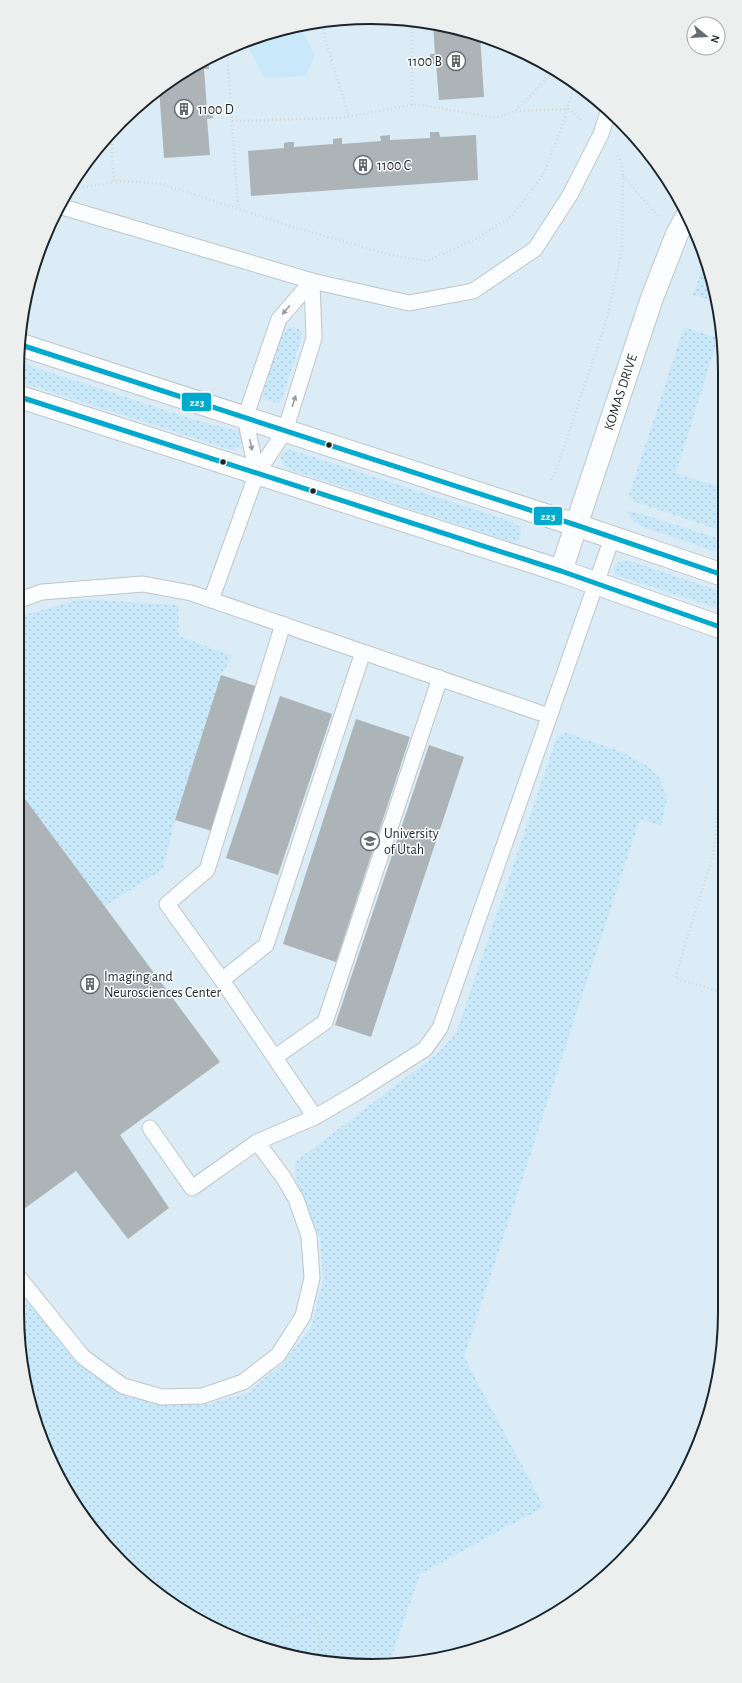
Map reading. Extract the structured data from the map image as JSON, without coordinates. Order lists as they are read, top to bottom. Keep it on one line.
{"streets":{"street":["KOMAS DRIVE"]},"places":{"building":["1100 B","1100 D","1100 C","Imaging and Neurosciences Center"],"school or university":["University of Utah"]},"lines":["transit line 223"],"north":"right"}
